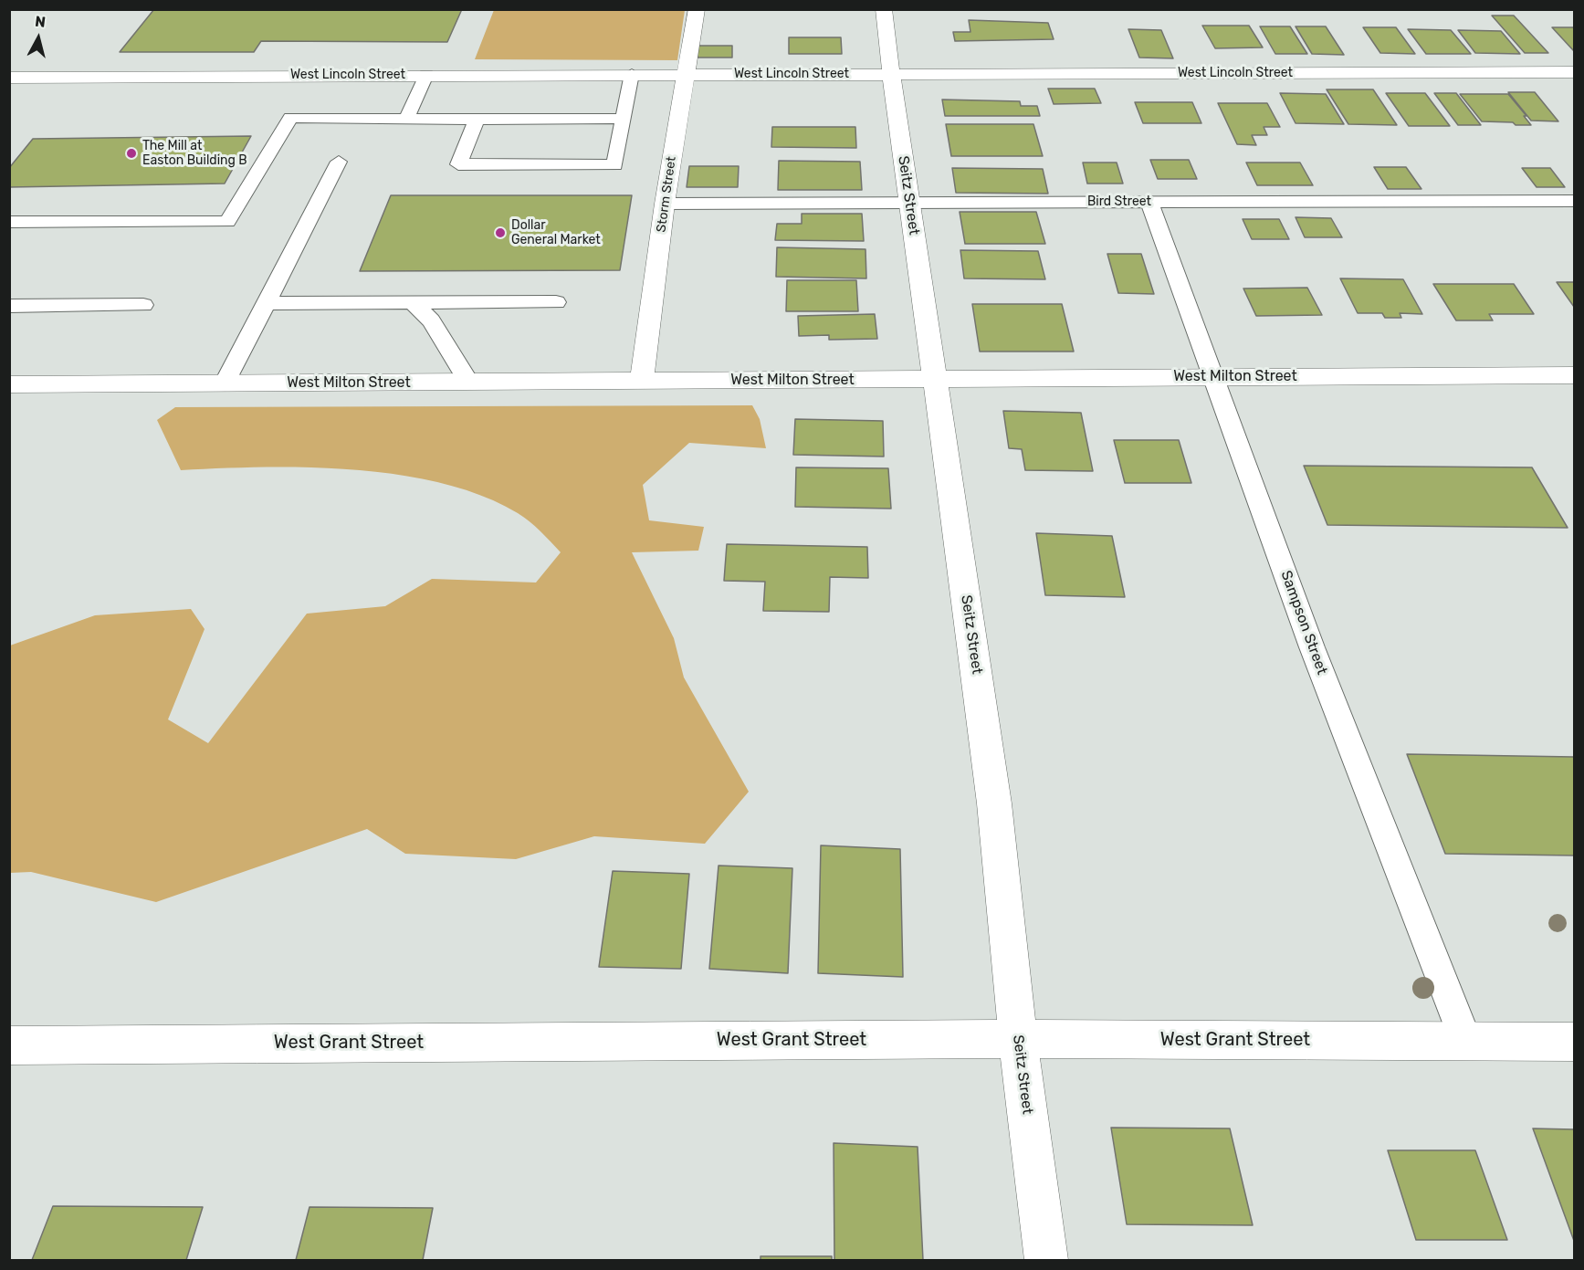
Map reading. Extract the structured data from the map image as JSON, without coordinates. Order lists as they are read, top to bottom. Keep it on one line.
{"streets":{"street":["West Lincoln Street","Storm Street","Seitz Street","West Milton Street","West Grant Street"],"lane":["Bird Street","Sampson Street"]},"crossings":[["West Lincoln Street","Storm Street"],["West Lincoln Street","Seitz Street"],["Storm Street","Bird Street"],["Storm Street","West Milton Street"],["Seitz Street","Bird Street"],["Seitz Street","West Milton Street"],["Seitz Street","West Grant Street"],["Bird Street","Sampson Street"],["West Milton Street","Sampson Street"],["Sampson Street","West Grant Street"]],"places":["The Mill at Easton Building B","Dollar General Market"],"north":"top"}
